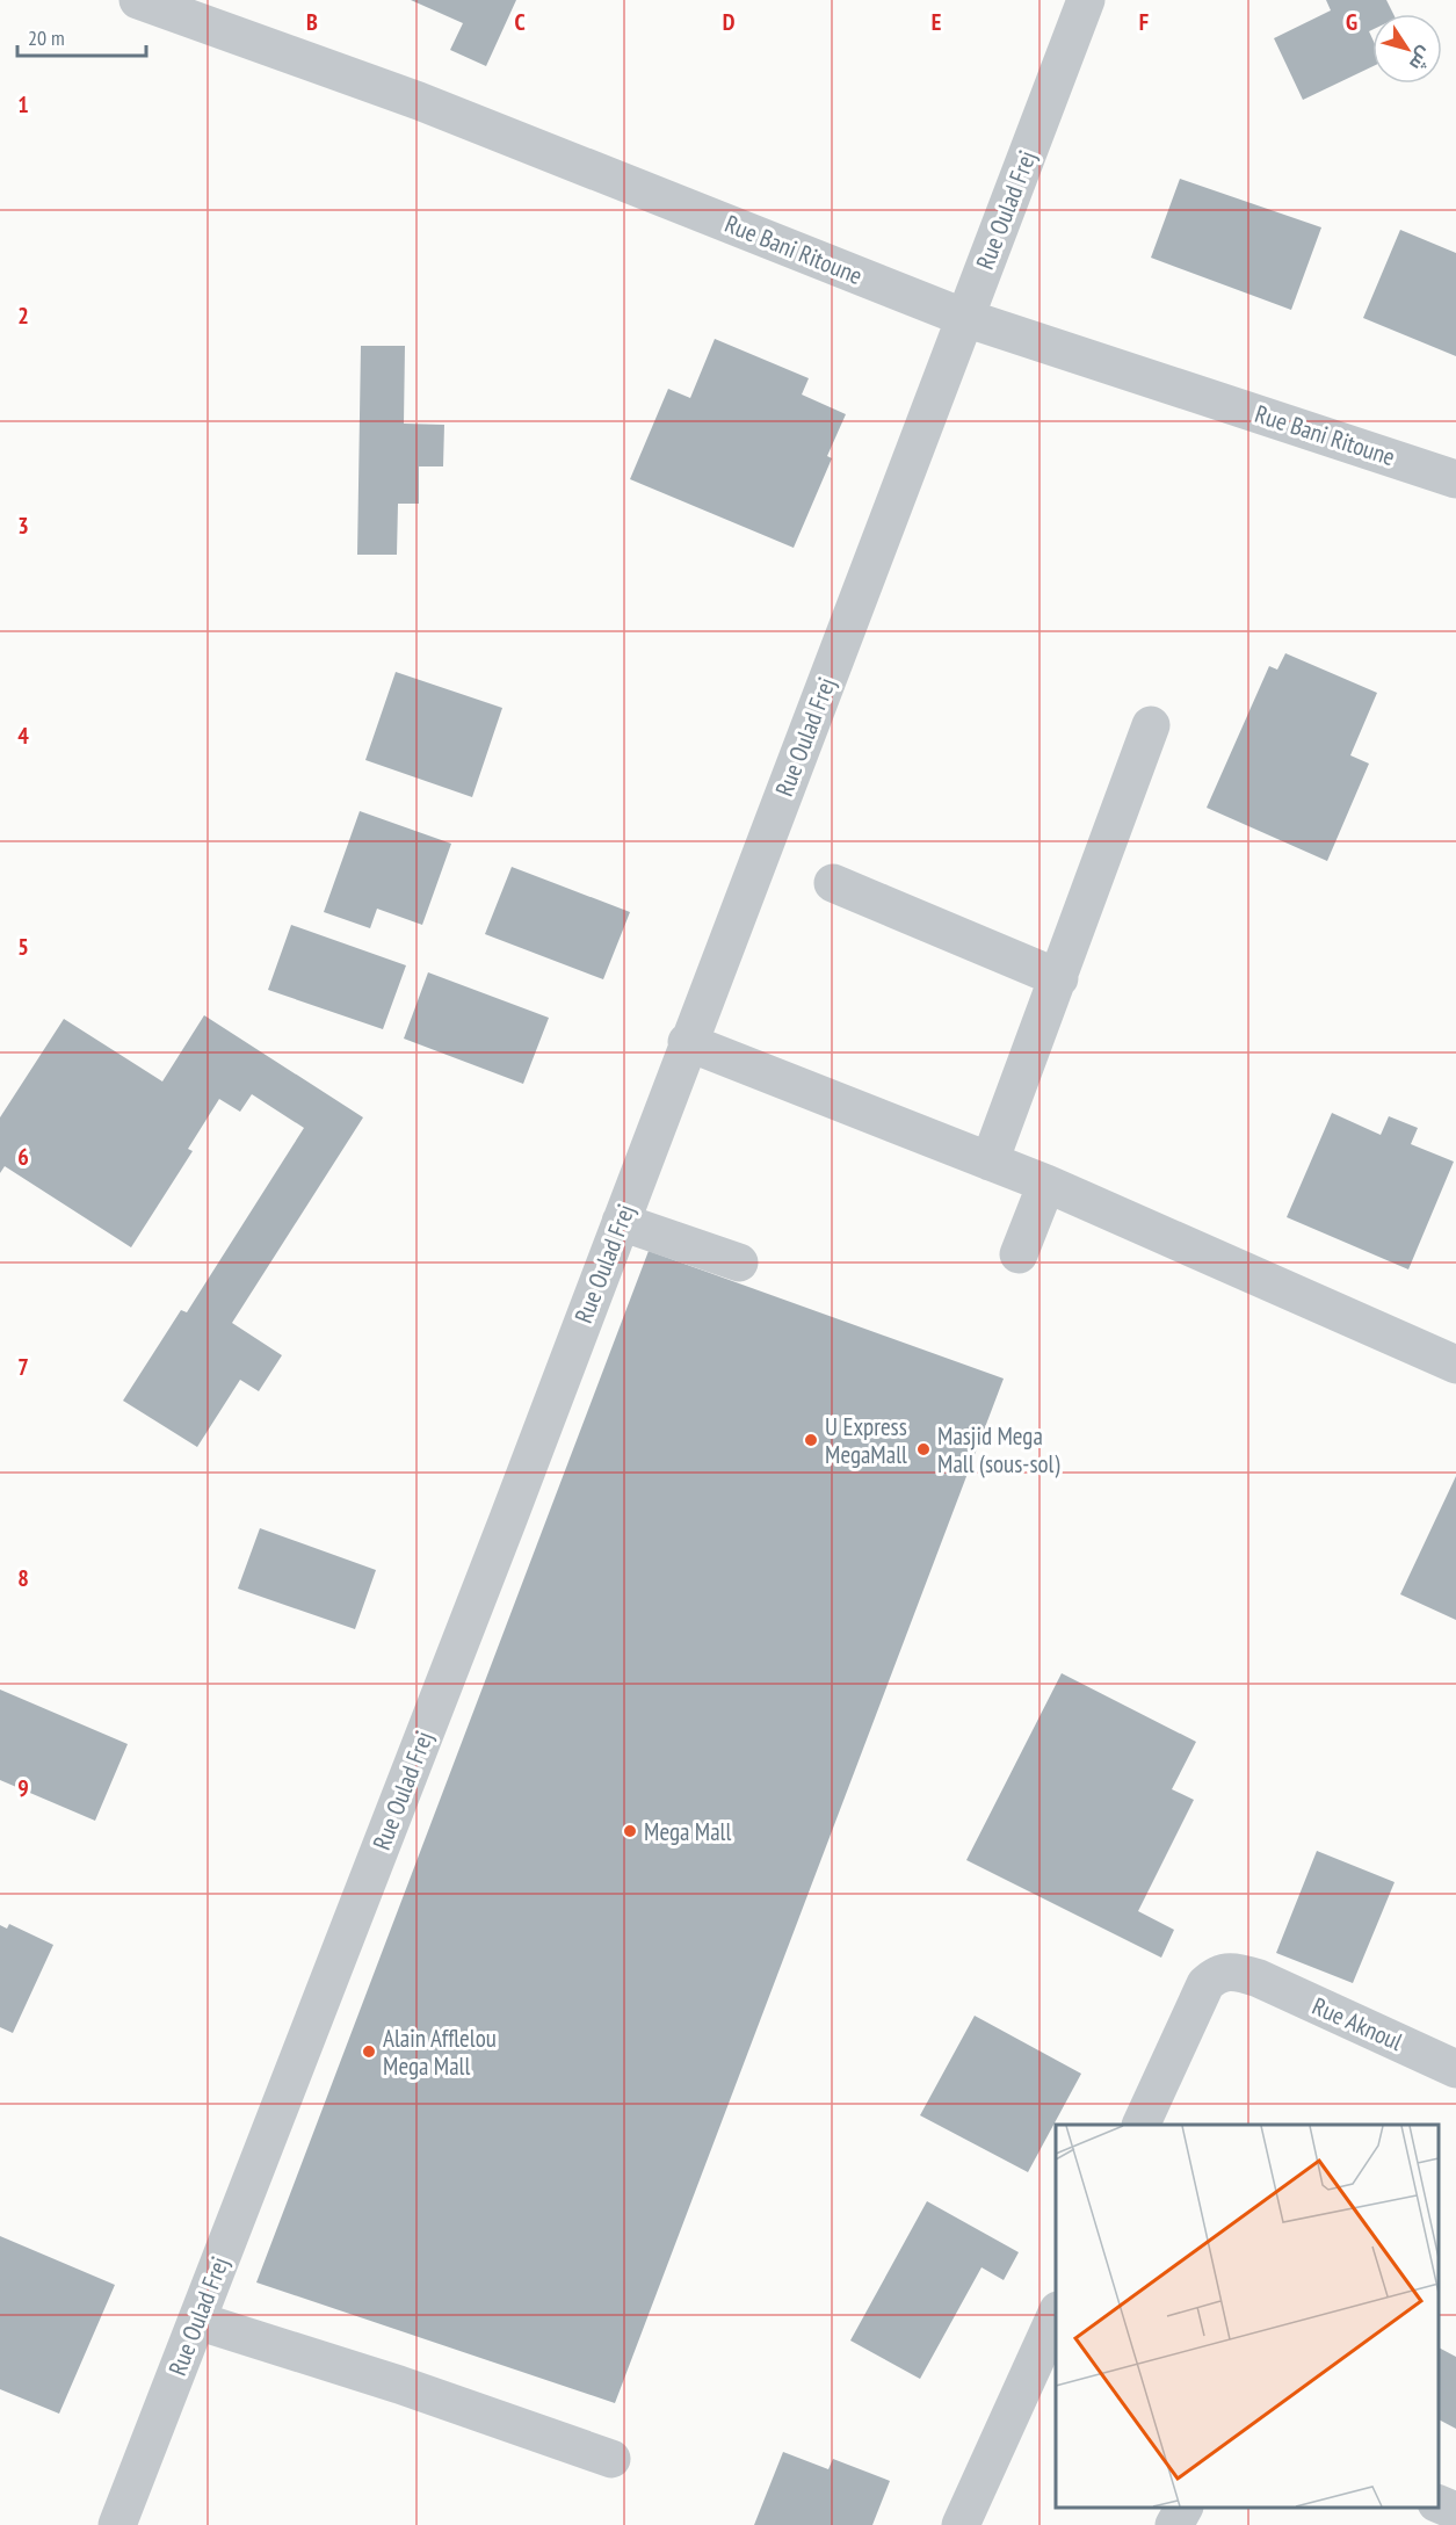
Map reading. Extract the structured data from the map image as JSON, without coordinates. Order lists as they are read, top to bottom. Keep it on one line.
{"streets":{"street":["Rue Oulad Frej","Rue Bani Ritoune","Rue Aknoul"]},"crossings":[["Rue Oulad Frej","Rue Bani Ritoune"]],"places":["U Express MegaMall","Masjid Mega Mall (sous-sol)","Mega Mall","Alain Afflelou Mega Mall"],"scale_bar":"20 m","north":"bottom right","grid":{"columns":["B","C","D","E","F","G"],"rows":["1","2","3","4","5","6","7","8","9"]}}
